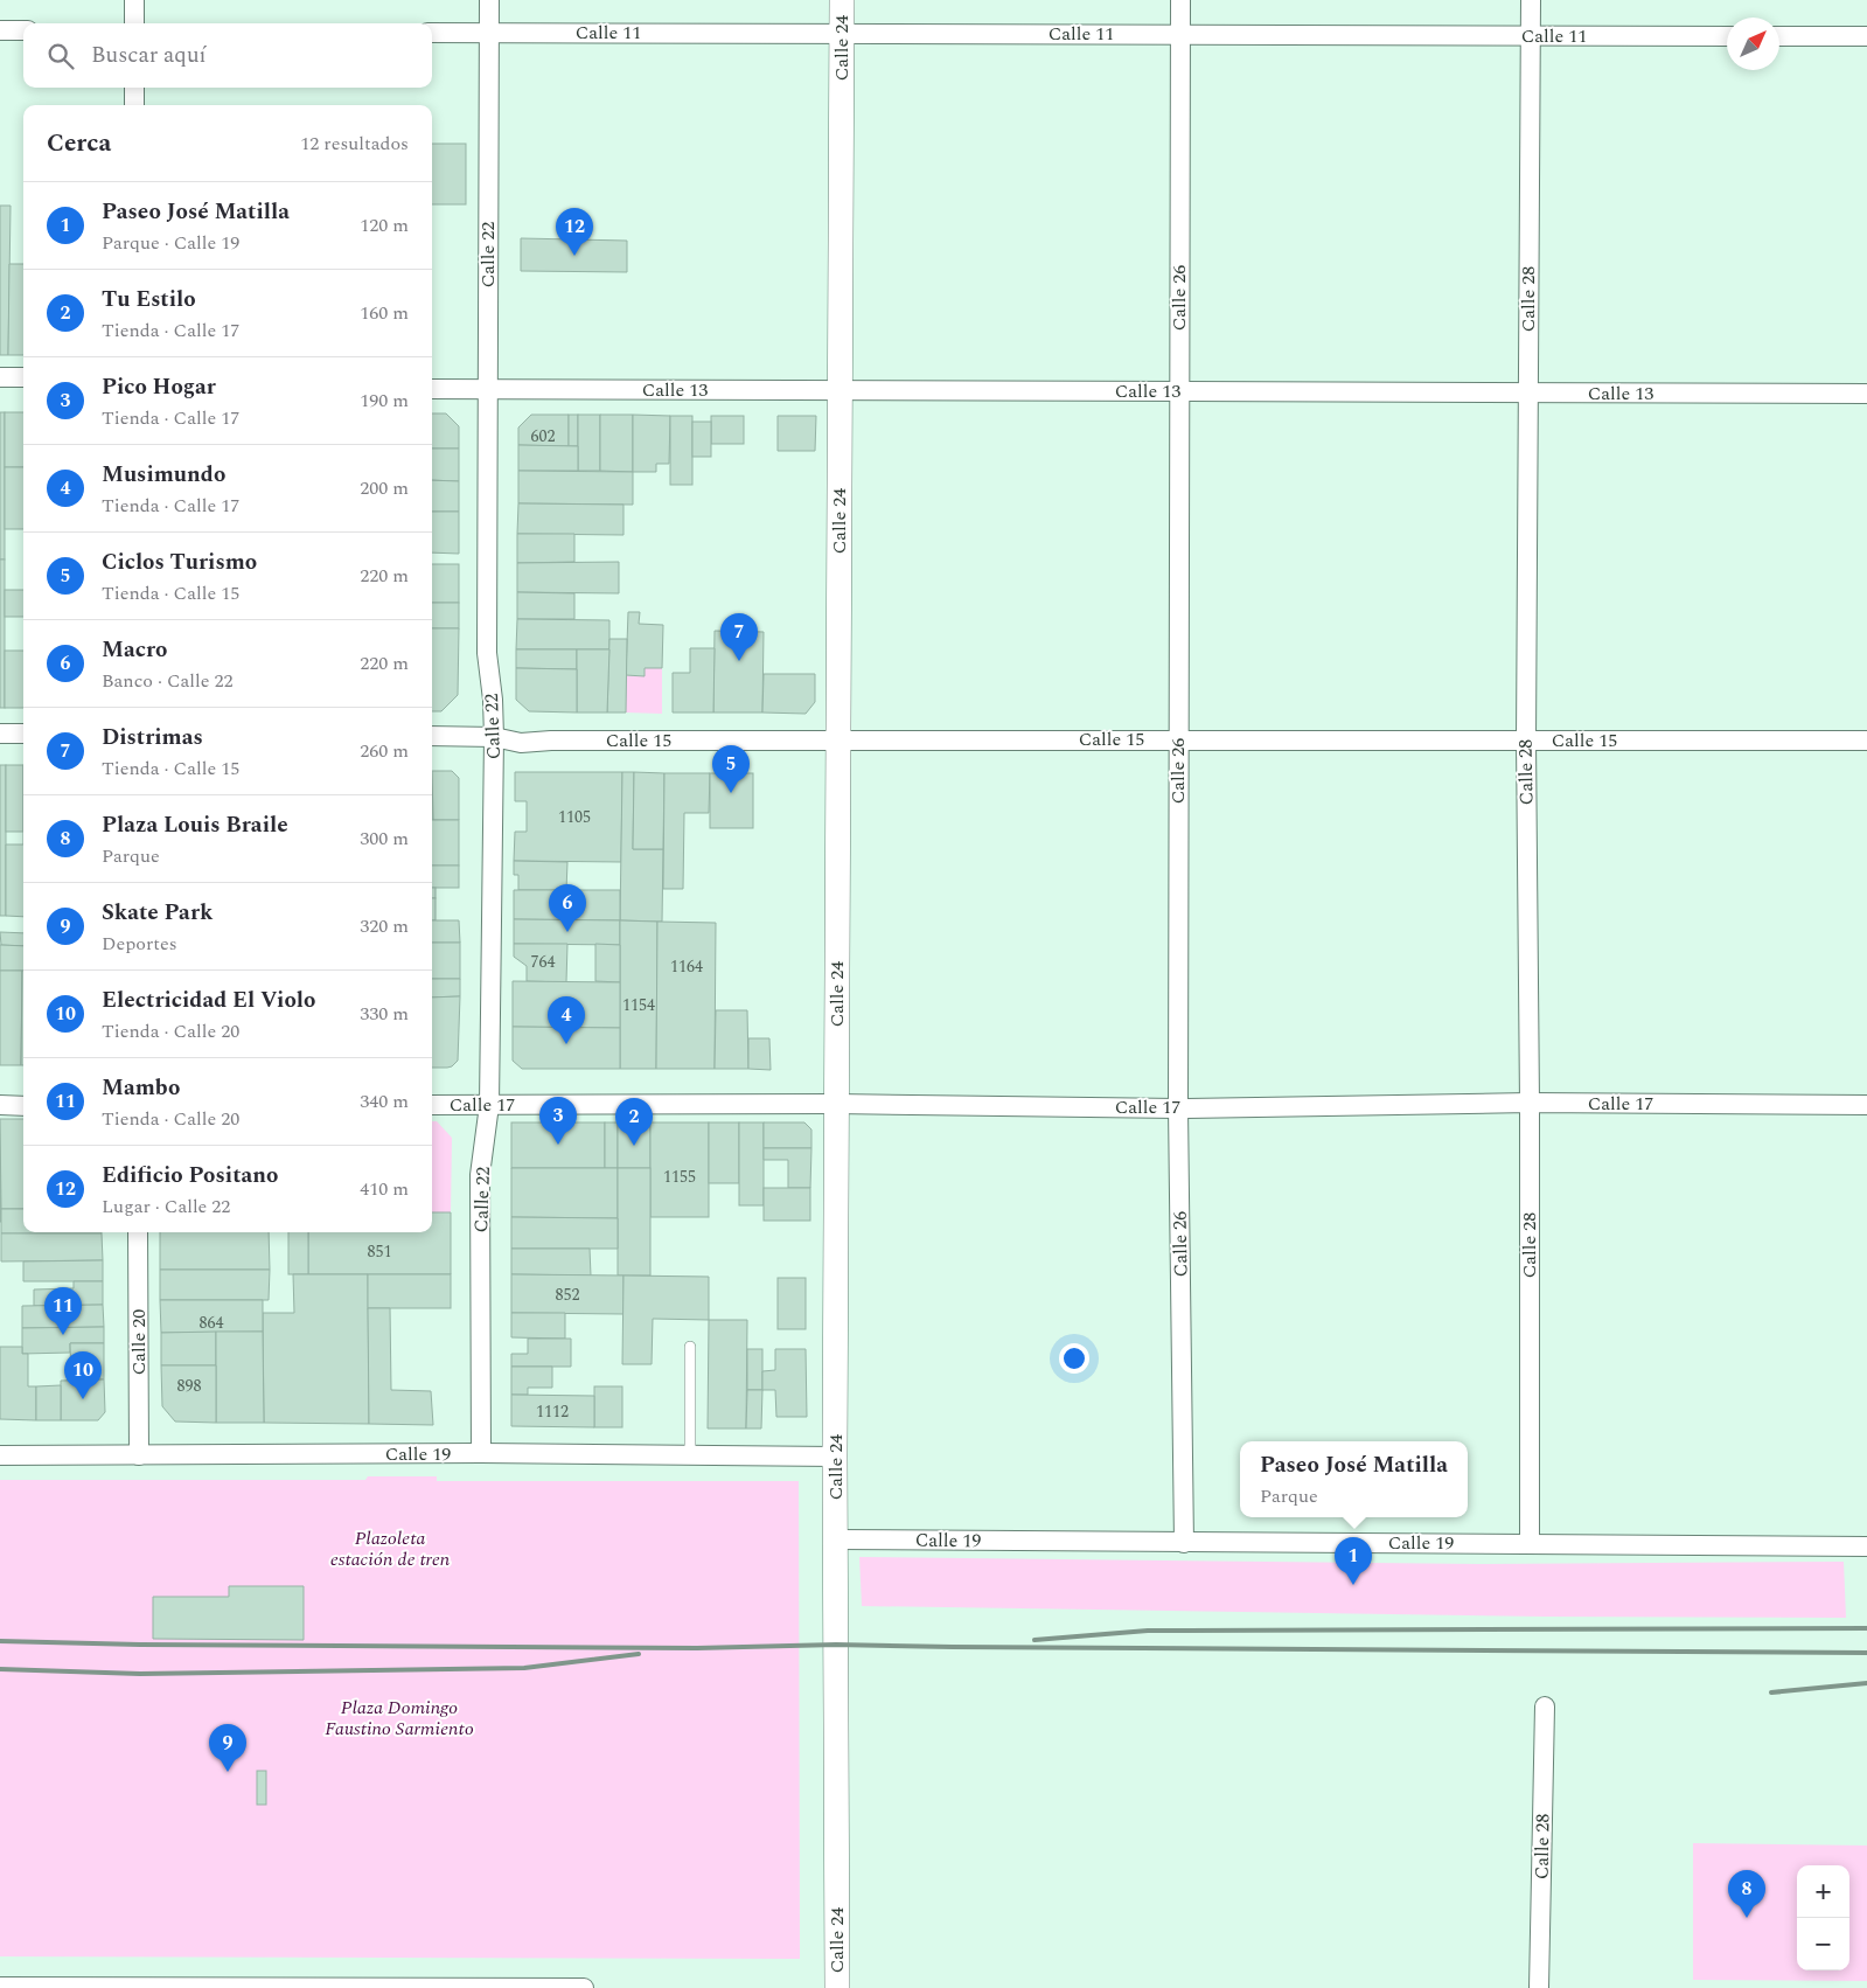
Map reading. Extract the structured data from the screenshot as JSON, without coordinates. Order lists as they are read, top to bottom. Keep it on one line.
{"streets":{"street":["Calle 11","Calle 24","Calle 22","Calle 26","Calle 28","Calle 13","Calle 15","Calle 17","Calle 20","Calle 19"]},"crossings":[["Calle 11","Calle 24"],["Calle 11","Calle 22"],["Calle 11","Calle 26"],["Calle 11","Calle 28"],["Calle 24","Calle 13"],["Calle 24","Calle 15"],["Calle 24","Calle 17"],["Calle 24","Calle 19"],["Calle 22","Calle 13"],["Calle 22","Calle 15"],["Calle 22","Calle 17"],["Calle 22","Calle 19"],["Calle 26","Calle 13"],["Calle 26","Calle 15"],["Calle 26","Calle 17"],["Calle 26","Calle 19"],["Calle 28","Calle 13"],["Calle 28","Calle 15"],["Calle 28","Calle 17"],["Calle 28","Calle 19"],["Calle 20","Calle 19"]],"parks":["Plazoleta estación de tren","Plaza Domingo Faustino Sarmiento"],"house_numbers":["602","1105","764","1164","1154","1155","851","852","864","898","1112"],"north":"top right","page":{"search":"Buscar aquí","heading":["Cerca","12 resultados"],"list":[{"mark":"1","name":"Paseo José Matilla","note":"Parque · Calle 19","value":"120 m"},{"mark":"2","name":"Tu Estilo","note":"Tienda · Calle 17","value":"160 m"},{"mark":"3","name":"Pico Hogar","note":"Tienda · Calle 17","value":"190 m"},{"mark":"4","name":"Musimundo","note":"Tienda · Calle 17","value":"200 m"},{"mark":"5","name":"Ciclos Turismo","note":"Tienda · Calle 15","value":"220 m"},{"mark":"6","name":"Macro","note":"Banco · Calle 22","value":"220 m"},{"mark":"7","name":"Distrimas","note":"Tienda · Calle 15","value":"260 m"},{"mark":"8","name":"Plaza Louis Braile","note":"Parque","value":"300 m"},{"mark":"9","name":"Skate Park","note":"Deportes","value":"320 m"},{"mark":"10","name":"Electricidad El Violo","note":"Tienda · Calle 20","value":"330 m"},{"mark":"11","name":"Mambo","note":"Tienda · Calle 20","value":"340 m"},{"mark":"12","name":"Edificio Positano","note":"Lugar · Calle 22","value":"410 m"}],"pins":["12","7","5","6","4","3","2","11","10","1","9","8"],"popup":["Paseo José Matilla","Parque"],"map_buttons":["+","−"]}}
